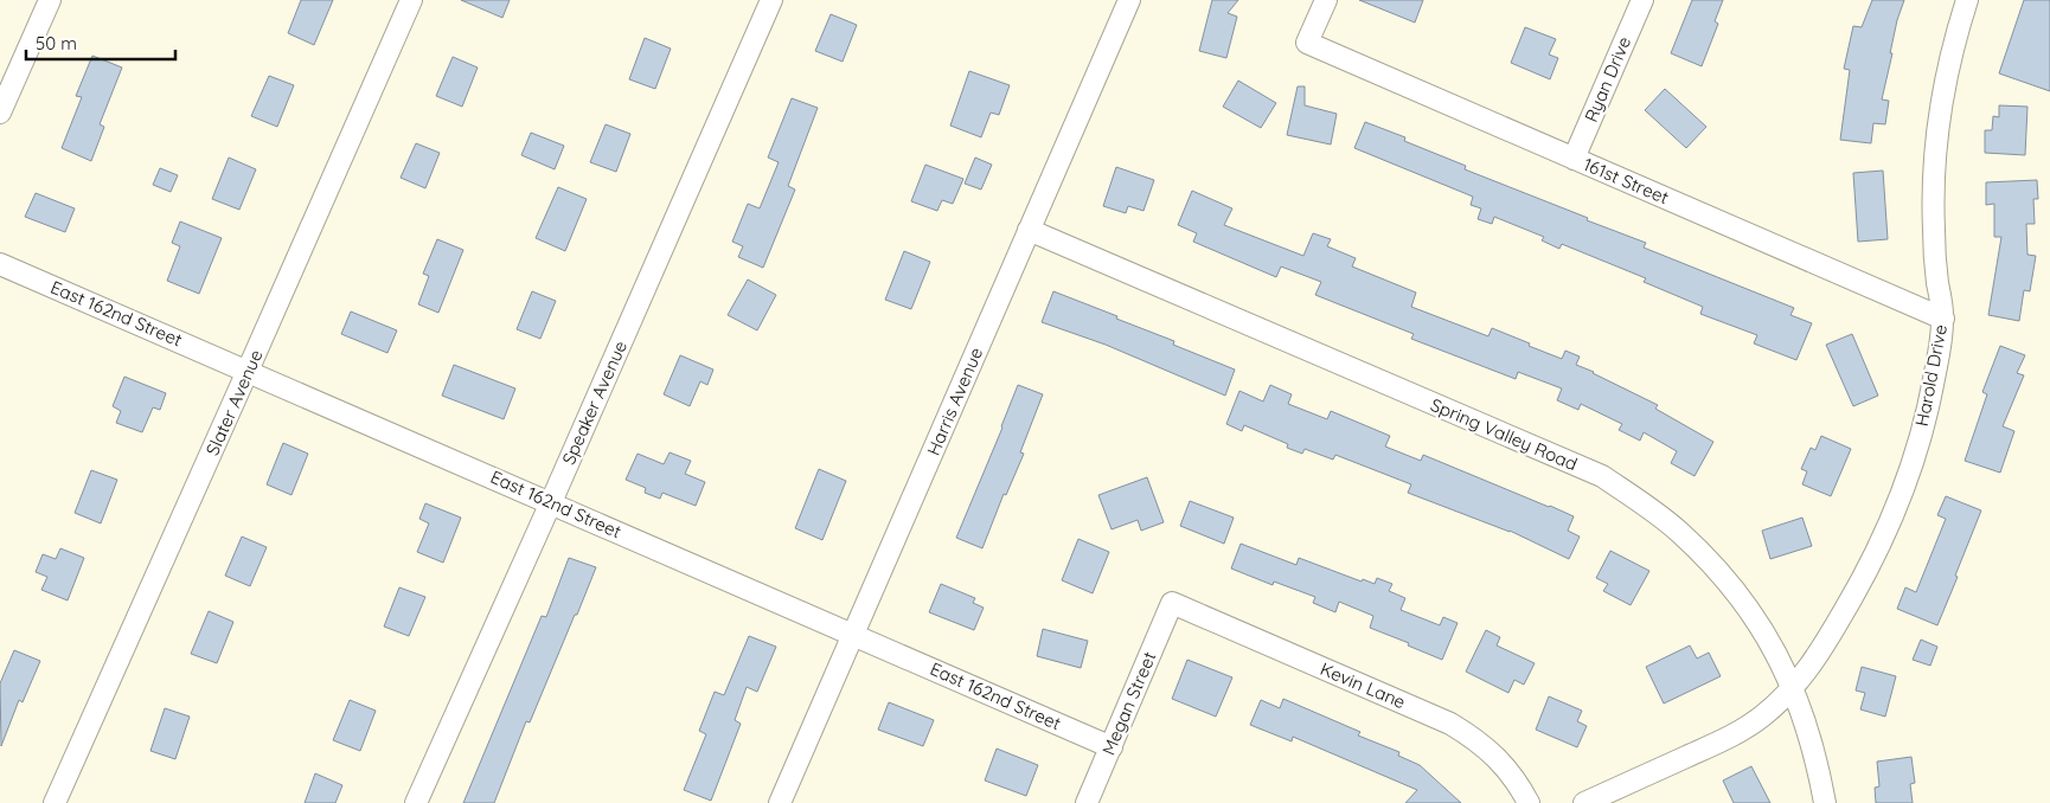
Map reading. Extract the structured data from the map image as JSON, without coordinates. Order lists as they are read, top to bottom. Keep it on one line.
{"streets":{"street":["Ryan Drive","161st Street","East 162nd Street","Harold Drive","Harris Avenue","Slater Avenue","Speaker Avenue","Spring Valley Road","Kevin Lane","Megan Street"]},"crossings":[["Ryan Drive","161st Street"],["161st Street","Harold Drive"],["East 162nd Street","Harris Avenue"],["East 162nd Street","Slater Avenue"],["East 162nd Street","Speaker Avenue"],["East 162nd Street","Megan Street"],["Harold Drive","Spring Valley Road"],["Harris Avenue","Spring Valley Road"],["Kevin Lane","Megan Street"]],"scale_bar":"50 m"}
